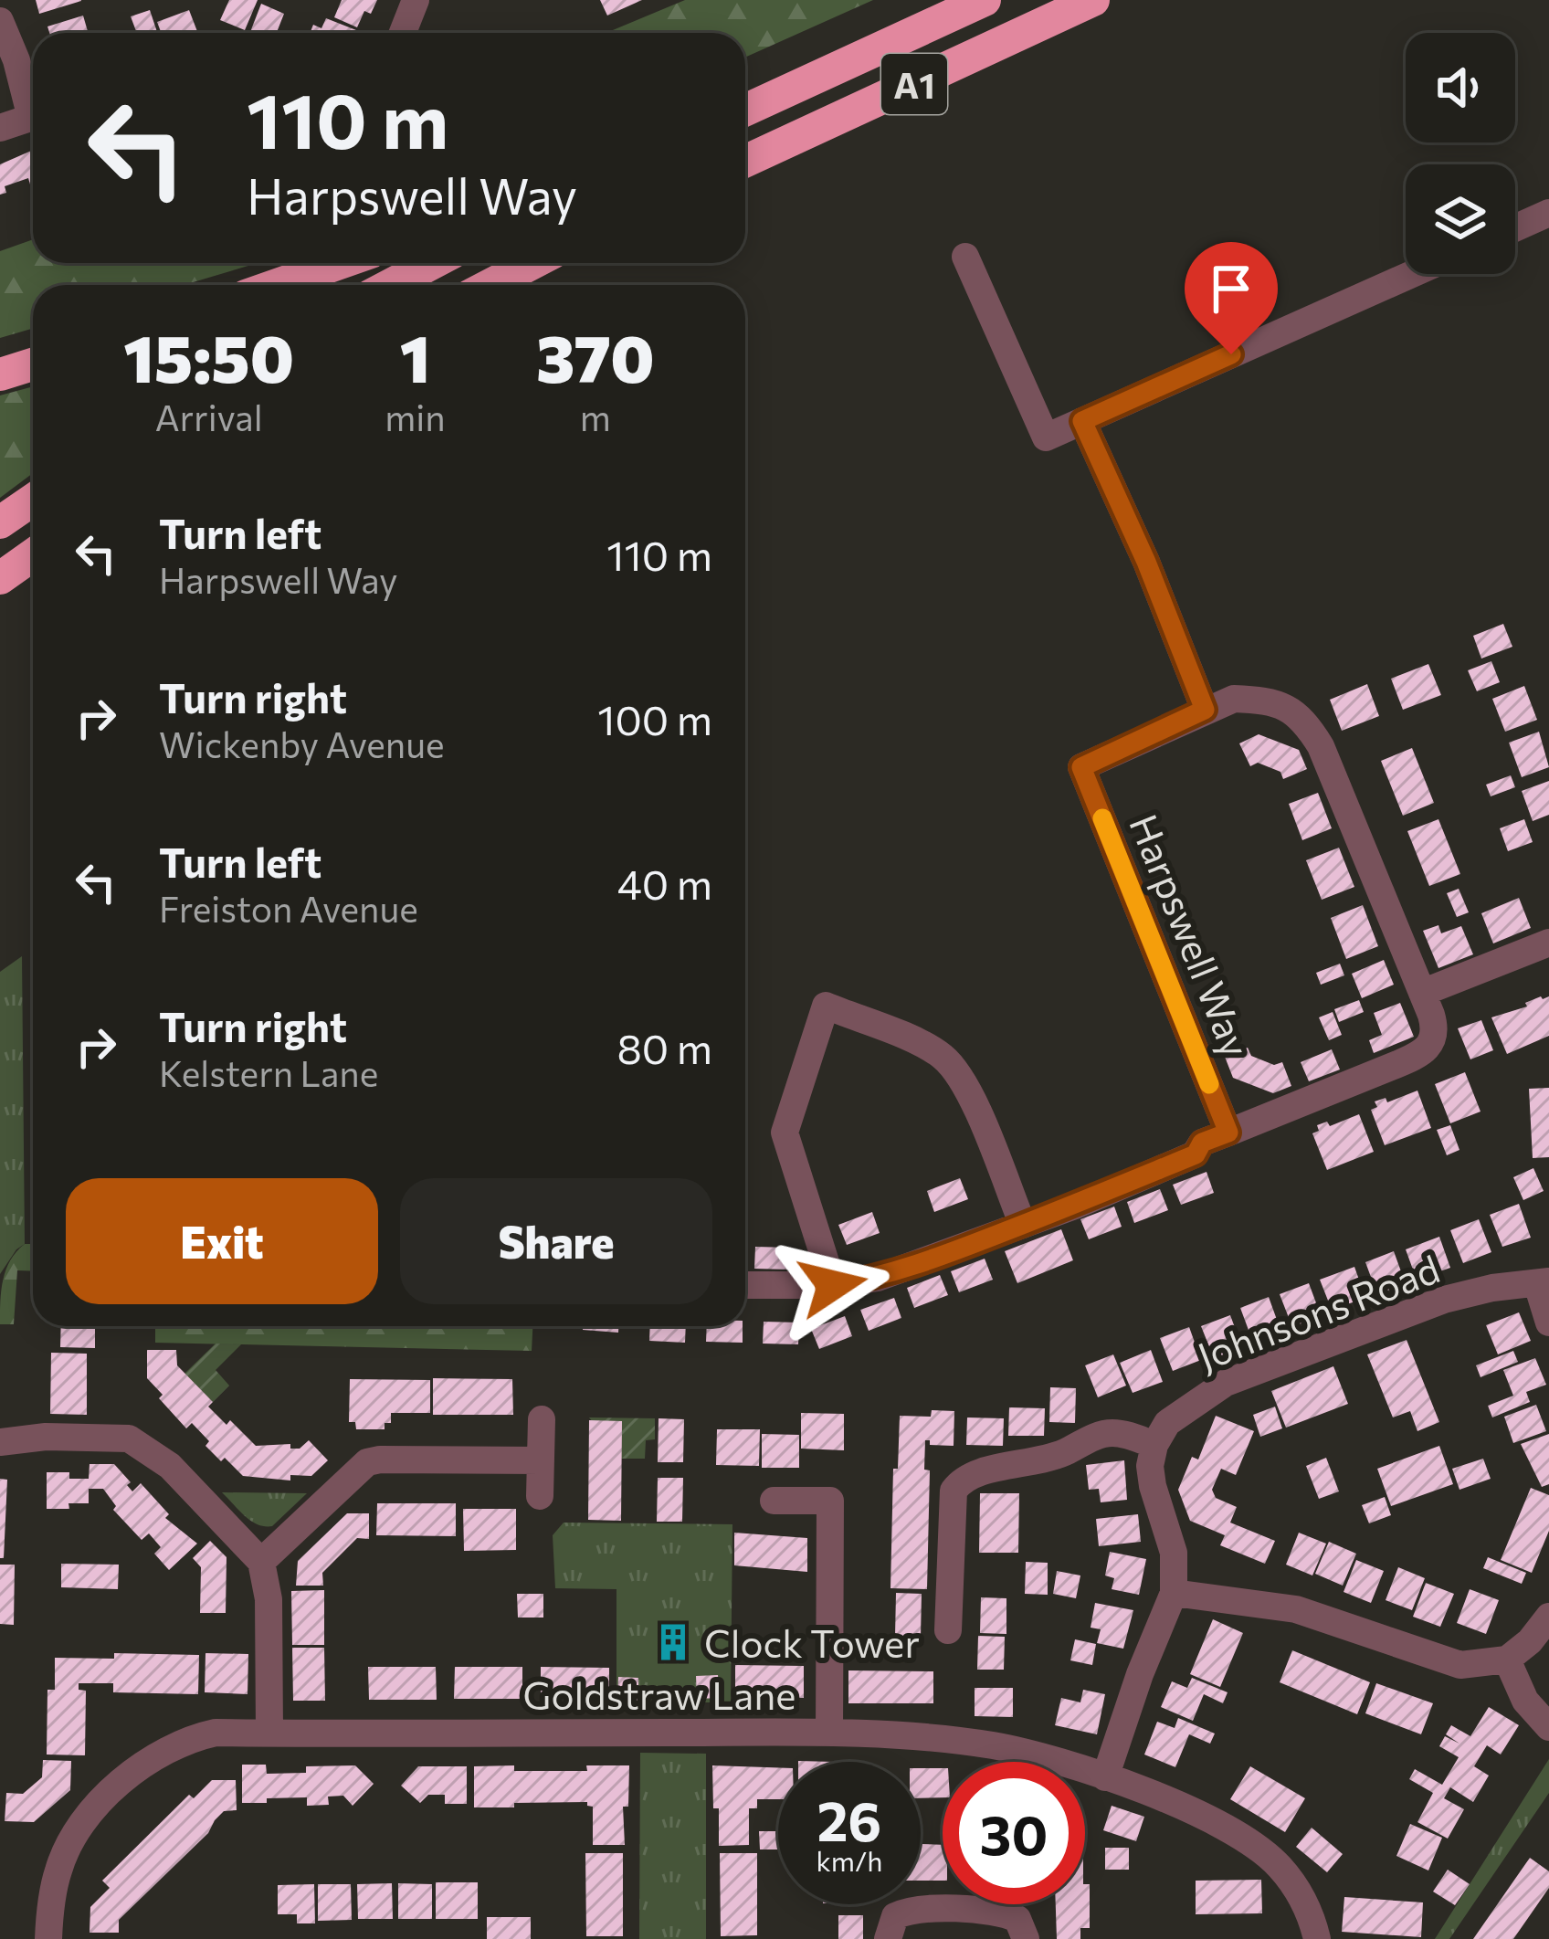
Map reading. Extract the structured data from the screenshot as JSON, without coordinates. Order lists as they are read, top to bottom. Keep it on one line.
{"streets":{"highway":["A1"],"street":["Harpswell Way","Johnsons Road","Goldstraw Lane"]},"places":{"building":["Clock Tower"]},"page":{"turn":["110 m","Harpswell Way"],"eta":["15:50","Arrival","1","min","370","m"],"list":[{"name":"Turn left","note":"Harpswell Way","value":"110 m"},{"name":"Turn right","note":"Wickenby Avenue","value":"100 m"},{"name":"Turn left","note":"Freiston Avenue","value":"40 m"},{"name":"Turn right","note":"Kelstern Lane","value":"80 m"}],"buttons":["Exit","Share"],"speed":"26 km/h","limit":"30"}}
